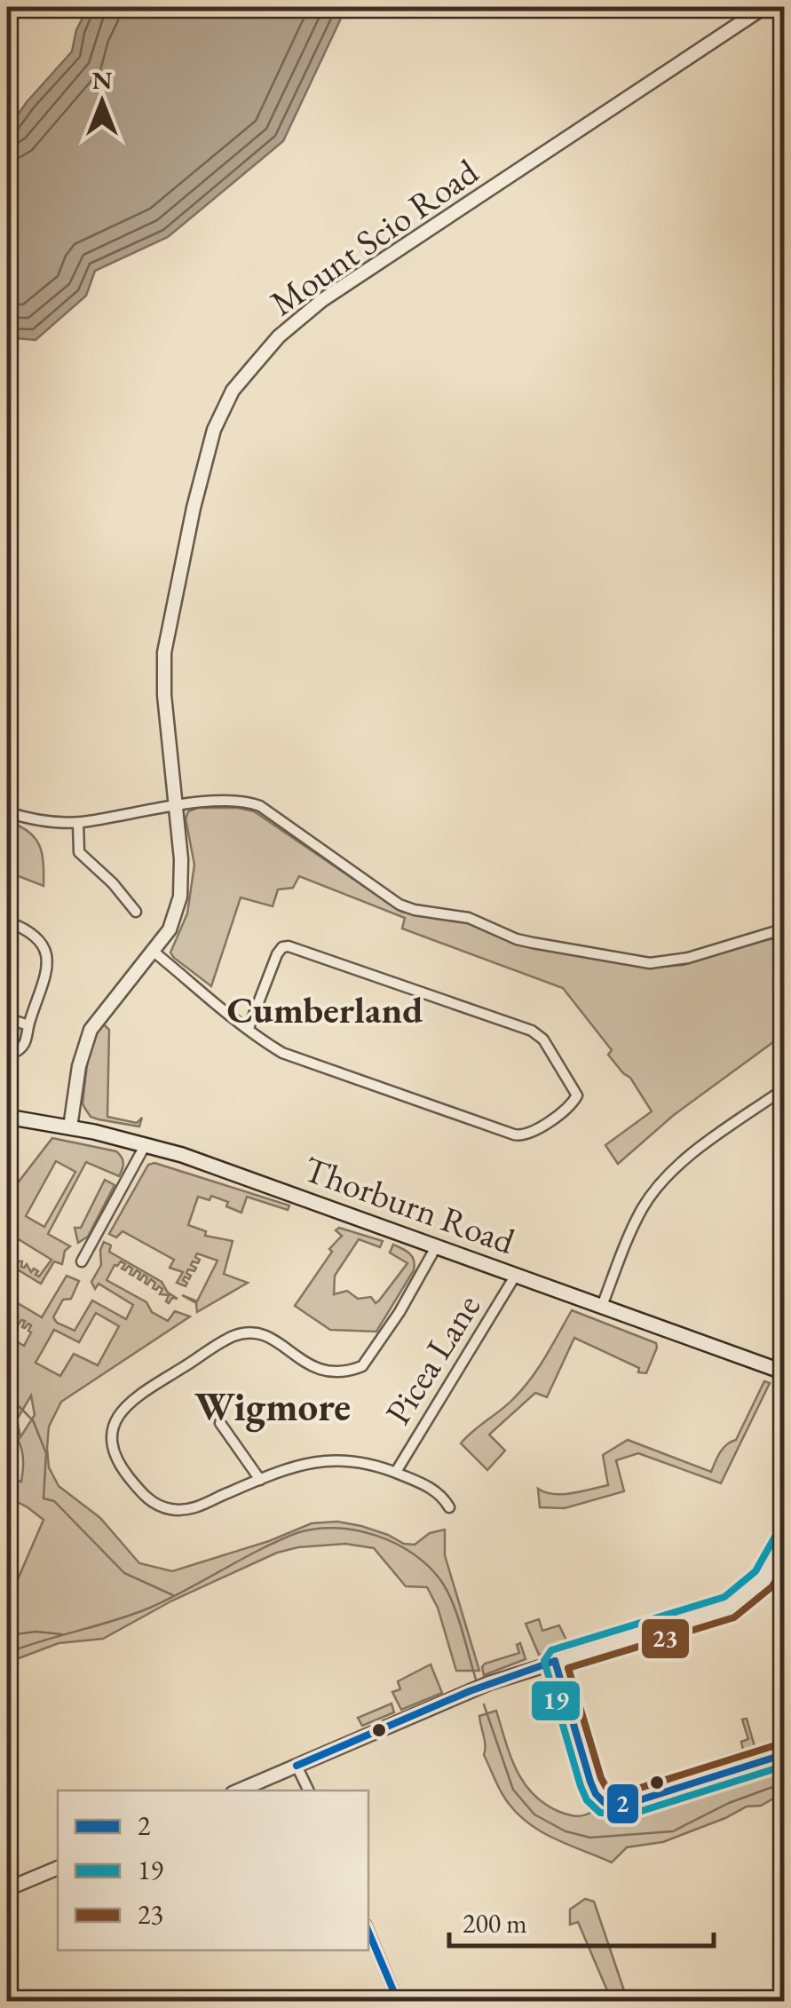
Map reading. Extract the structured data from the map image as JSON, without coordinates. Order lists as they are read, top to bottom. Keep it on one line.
{"streets":{"main road":["Thorburn Road"],"street":["Mount Scio Road","Picea Lane"]},"crossings":[["Mount Scio Road","Thorburn Road"],["Thorburn Road","Picea Lane"]],"districts":["Cumberland","Wigmore"],"lines":["transit line 19","transit line 23","transit line 2"],"legend":["2","19","23"],"scale_bar":"200 m","north":"top"}
